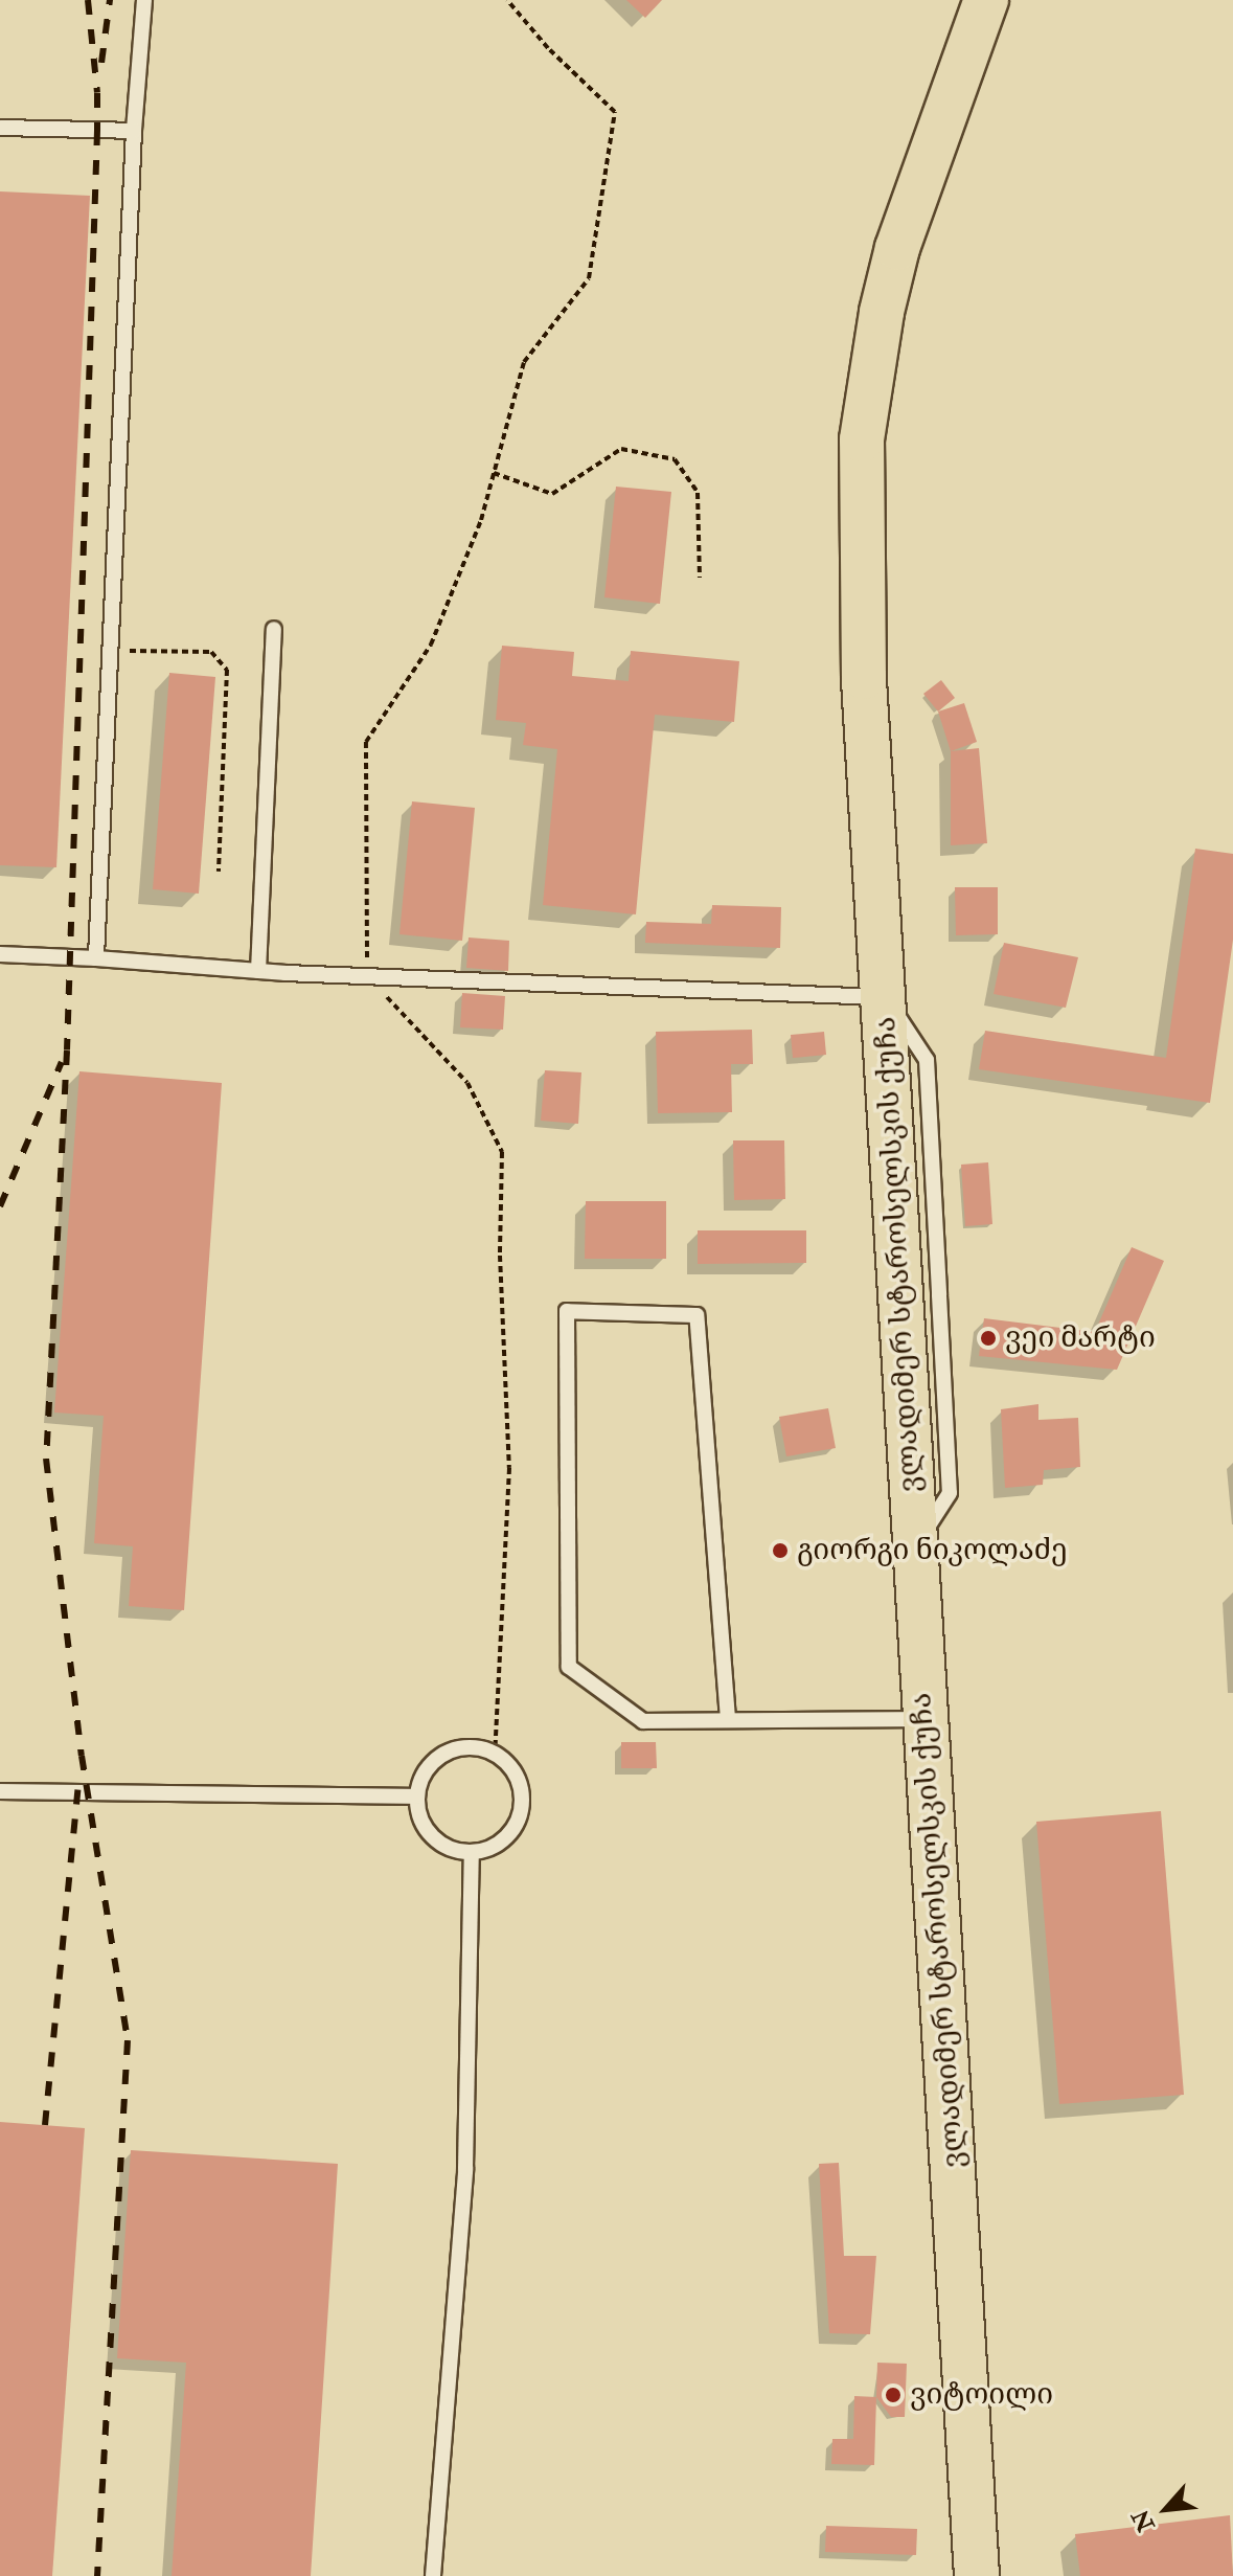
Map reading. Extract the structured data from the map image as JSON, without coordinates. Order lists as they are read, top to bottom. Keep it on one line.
{"streets":{"main road":["ვლადიმერ სტაროსელსკის ქუჩა"]},"places":["ვეი მარტი","გიორგი ნიკოლაძე","ვიტოილი"],"north":"bottom left"}
